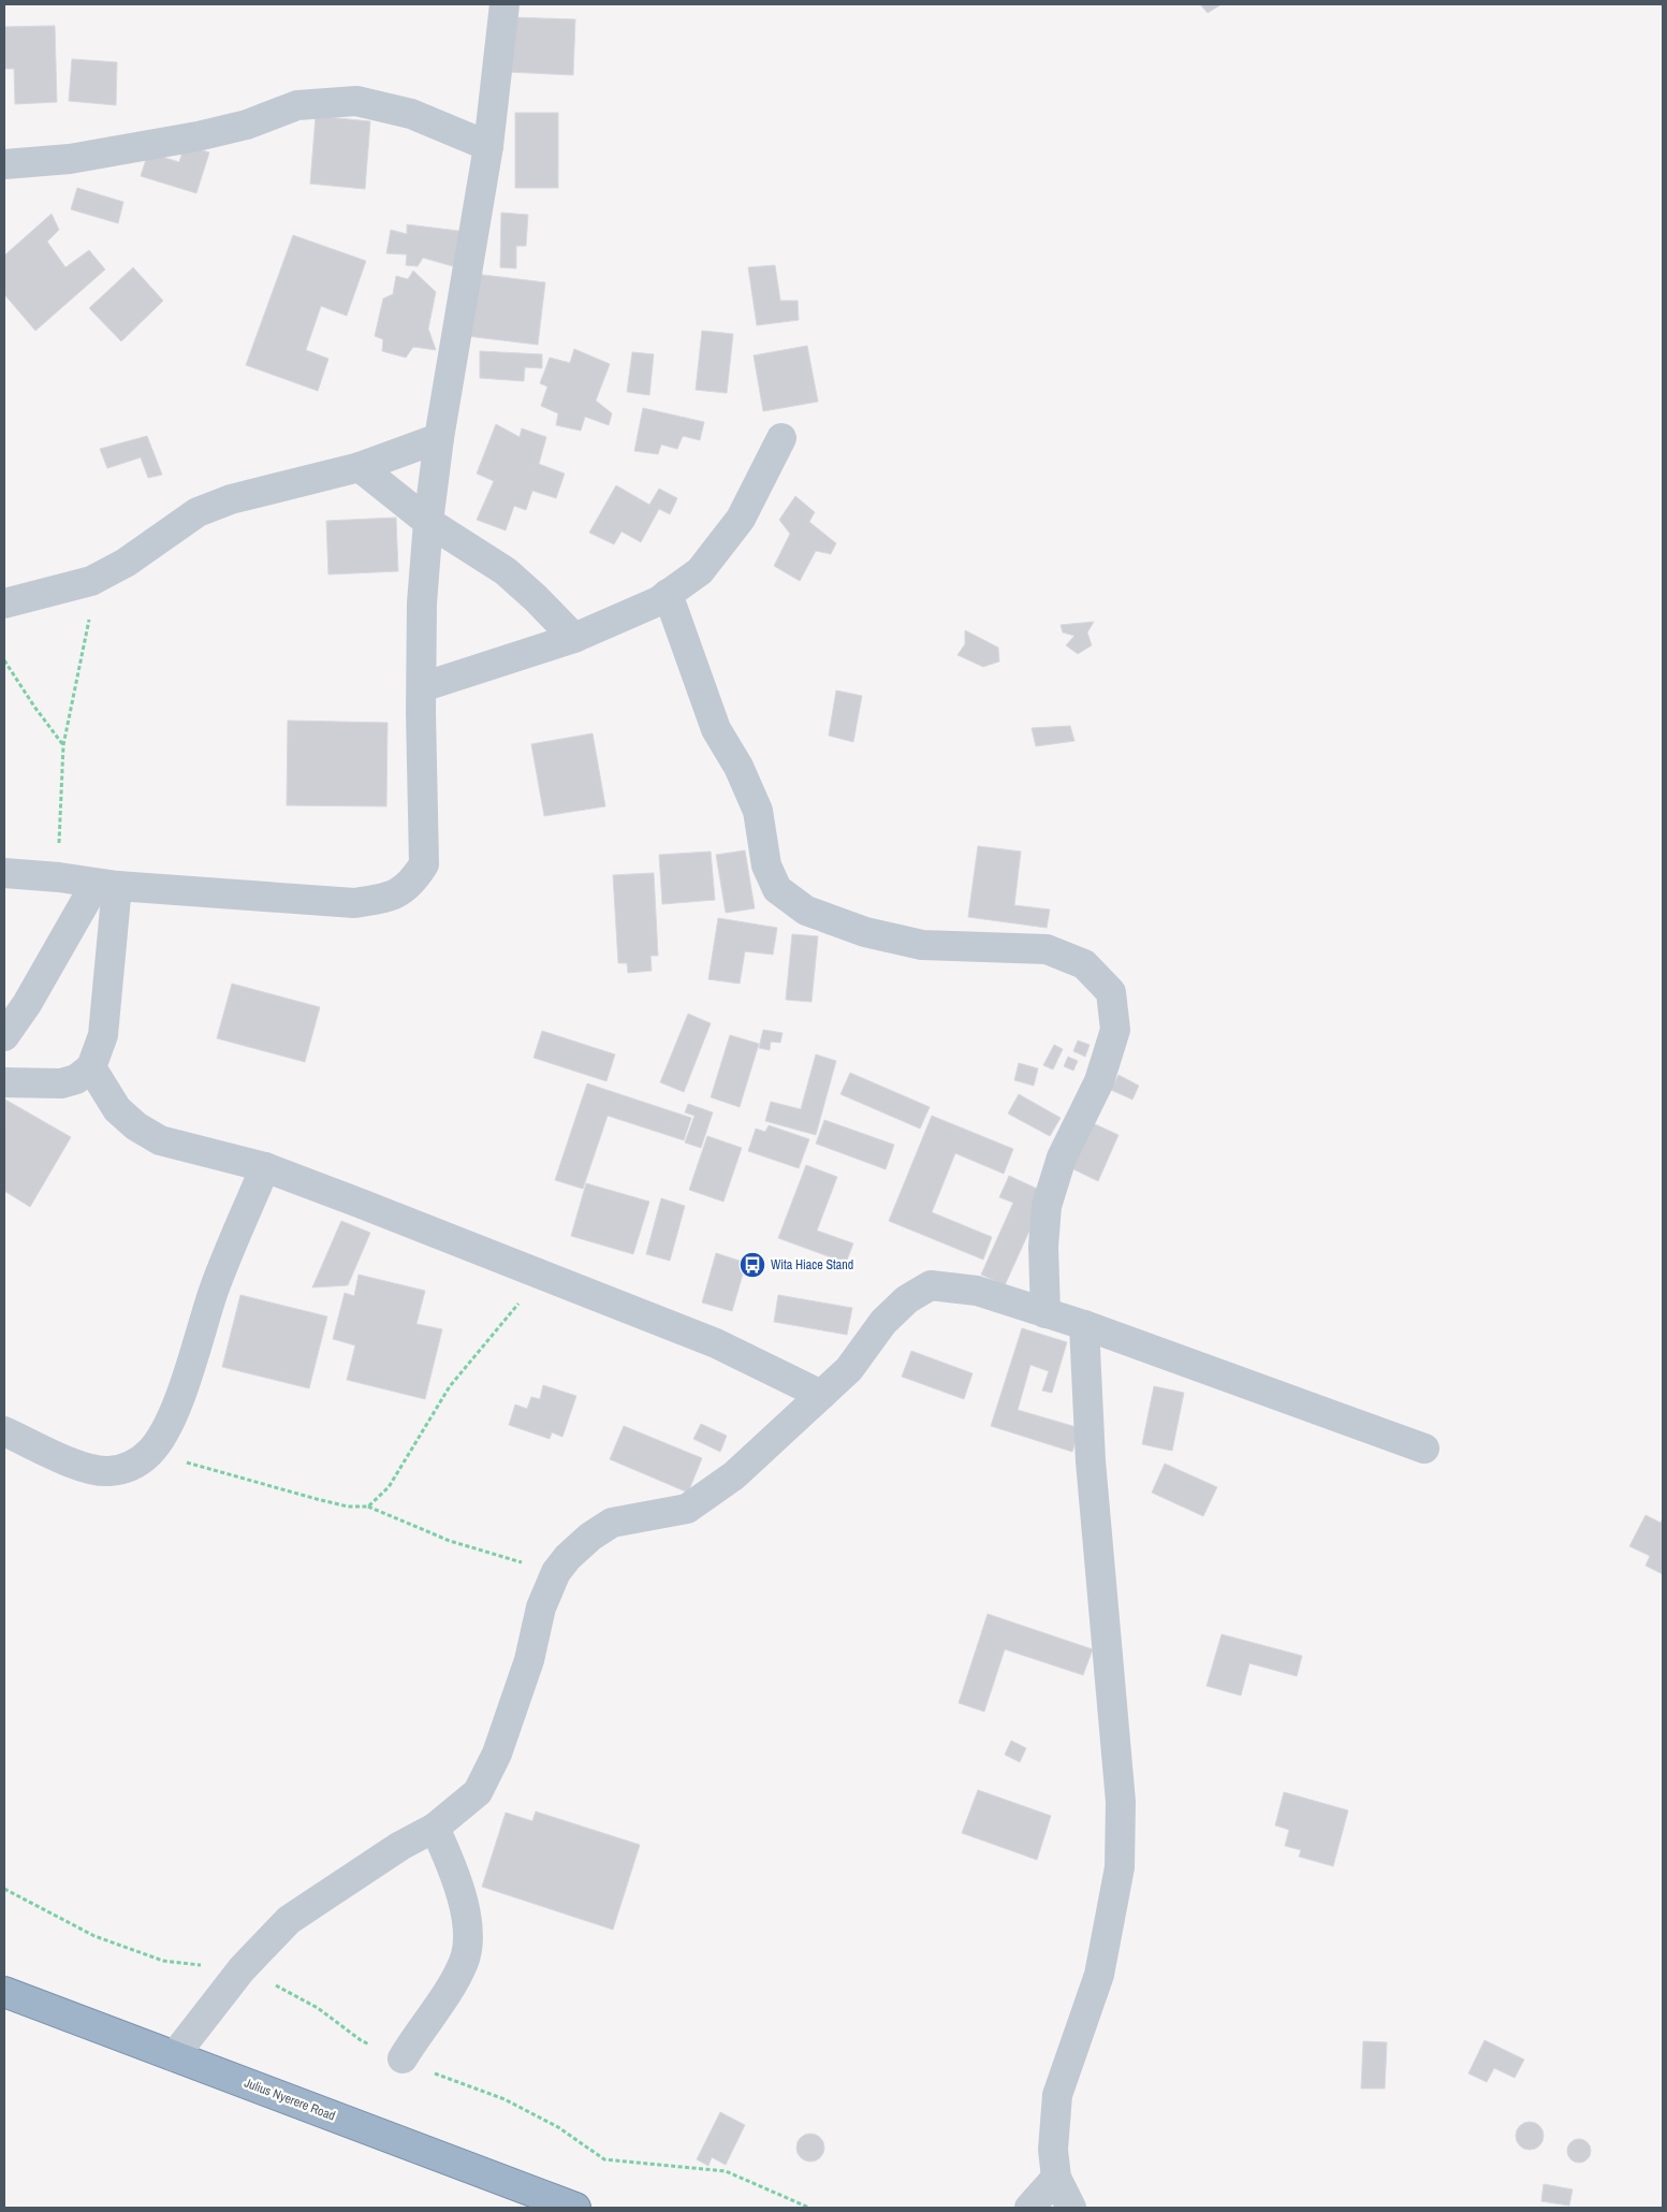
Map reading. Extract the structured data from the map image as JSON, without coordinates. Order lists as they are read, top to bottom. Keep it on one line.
{"streets":{"highway":["Julius Nyerere Road"]},"places":{"bus stop":["Wita Hiace Stand"]}}
